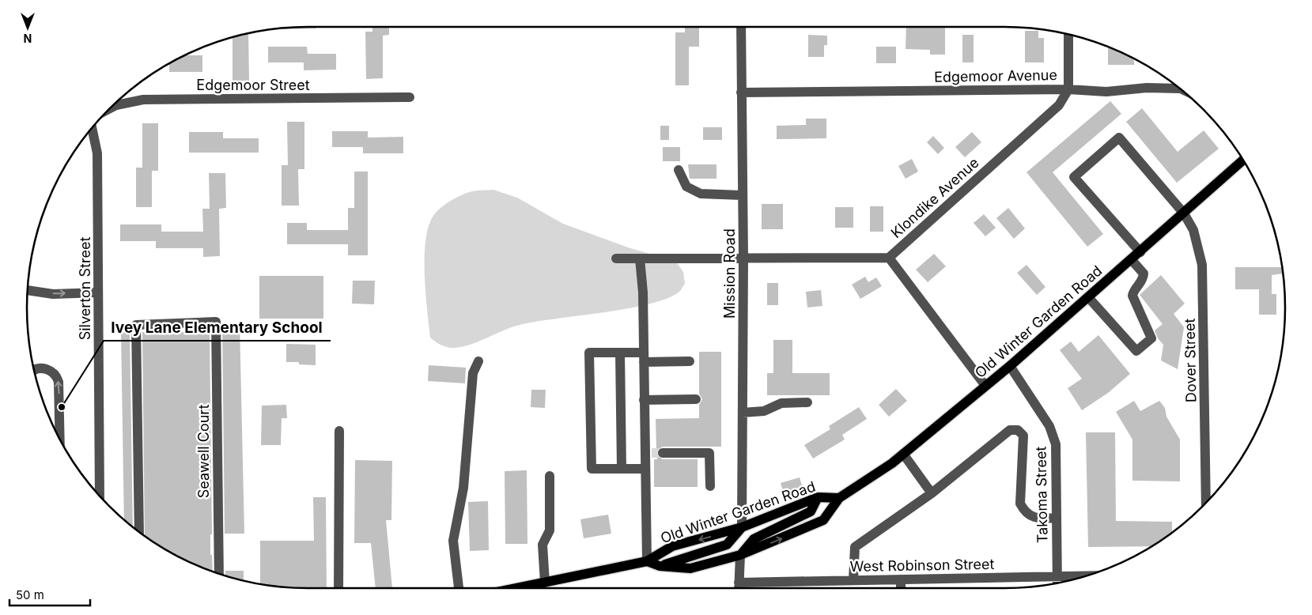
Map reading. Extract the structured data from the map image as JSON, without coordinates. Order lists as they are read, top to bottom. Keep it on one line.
{"streets":{"main road":["Old Winter Garden Road"],"street":["Edgemoor Avenue","Edgemoor Street","Klondike Avenue","Mission Road","Silverton Street","Dover Street","Seawell Court","Takoma Street","West Robinson Street"]},"crossings":[["Edgemoor Avenue","Klondike Avenue"],["Edgemoor Avenue","Mission Road"],["Klondike Avenue","Old Winter Garden Road"],["Mission Road","Old Winter Garden Road"],["Old Winter Garden Road","Dover Street"],["Old Winter Garden Road","Takoma Street"],["Takoma Street","West Robinson Street"]],"places":["Ivey Lane Elementary School"],"scale_bar":"50 m","north":"bottom"}
